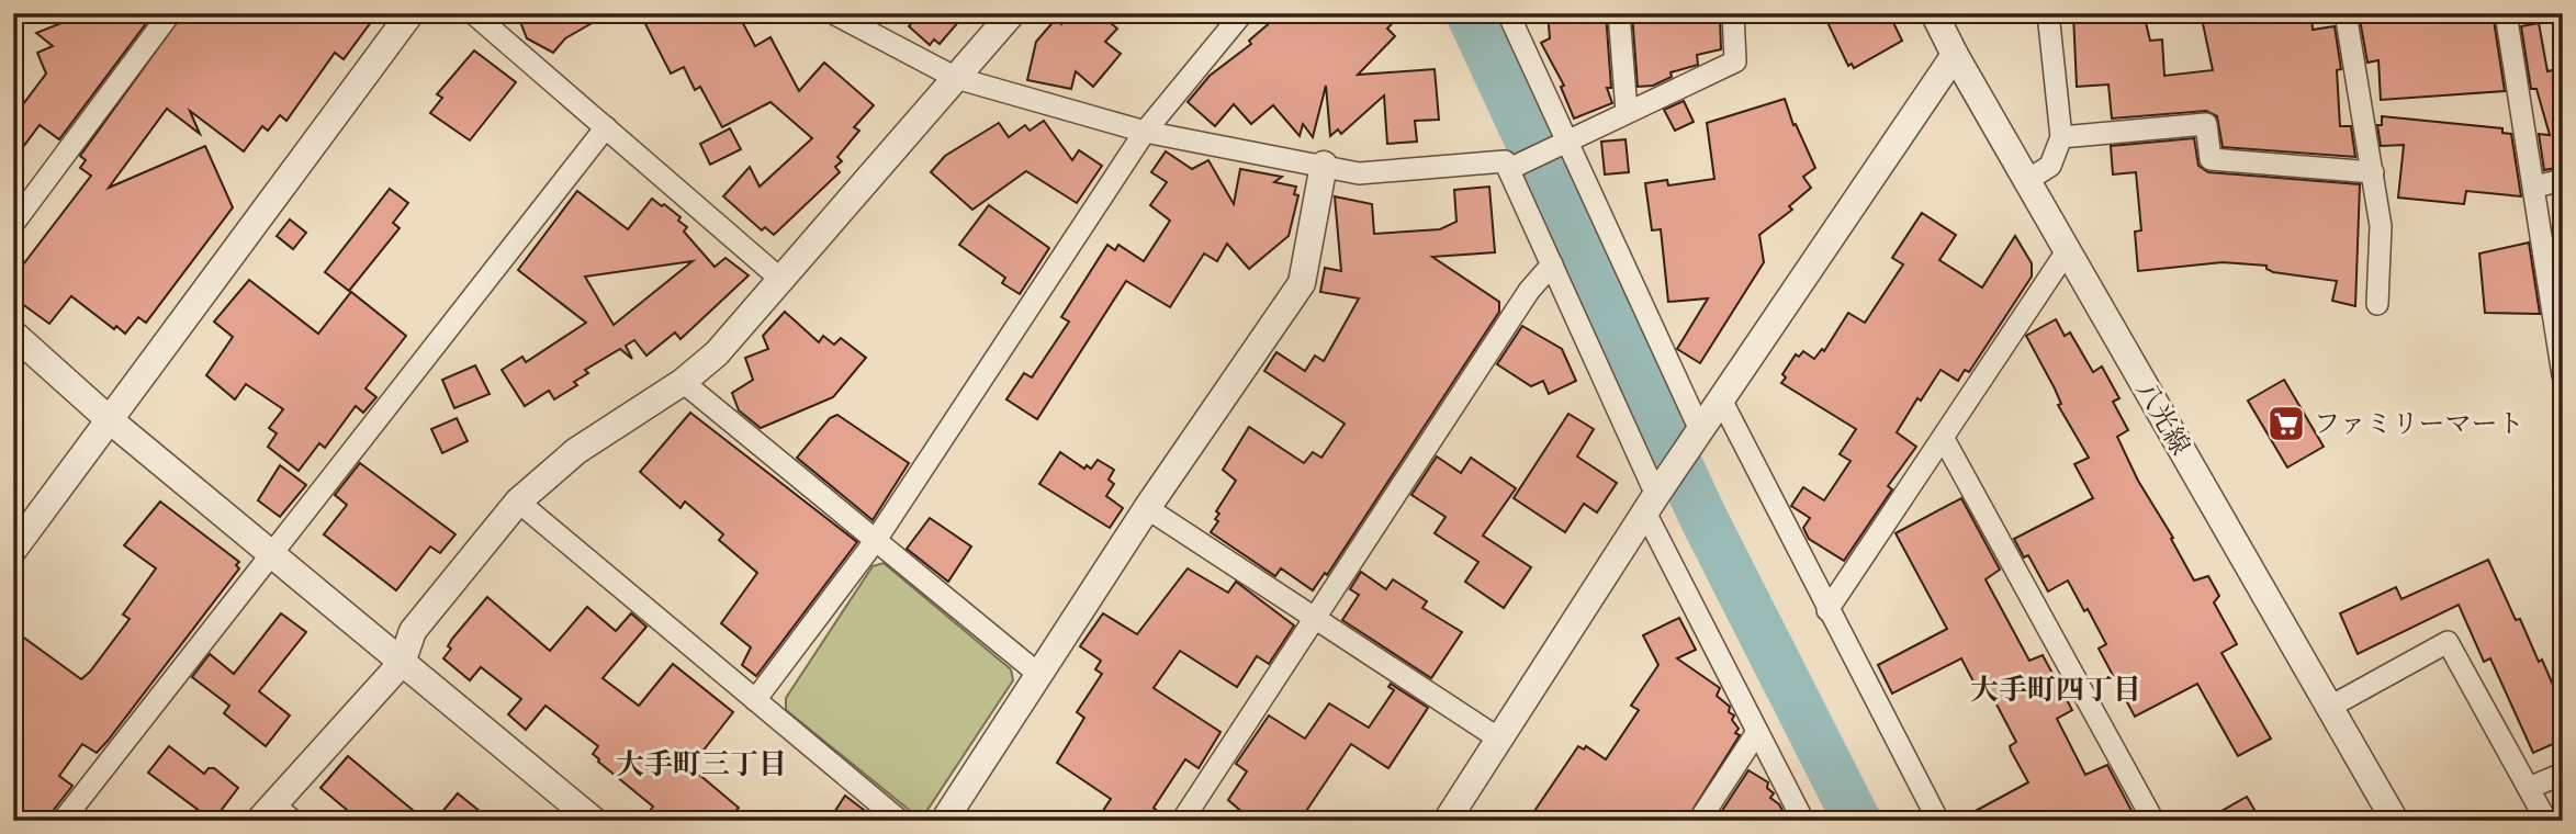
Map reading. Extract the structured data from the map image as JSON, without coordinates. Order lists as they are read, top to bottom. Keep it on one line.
{"streets":{"street":["八光線"]},"districts":["大手町四丁目","大手町三丁目"],"places":{"supermarket":["ファミリーマート"]}}
